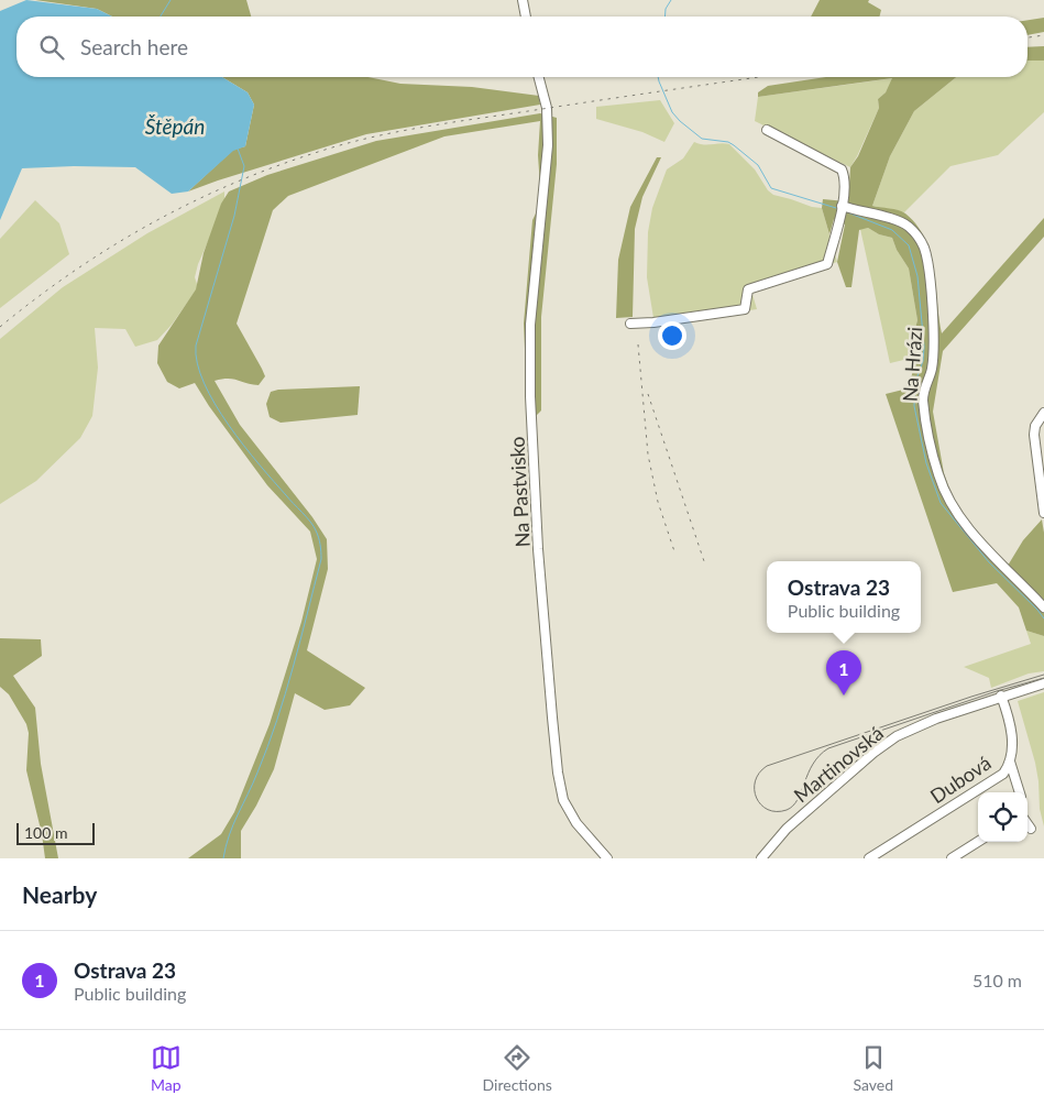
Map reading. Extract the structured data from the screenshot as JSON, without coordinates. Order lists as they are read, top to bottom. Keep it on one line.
{"streets":{"street":["Na Hrázi","Na Pastvisko","Martinovská","Dubová"]},"crossings":[["Martinovská","Dubová"]],"water":["Štěpán"],"scale_bar":"100 m","page":{"search":"Search here","popup":["Ostrava 23","Public building"],"pins":"1","scale":"100 m","heading":"Nearby","list":[{"mark":"1","name":"Ostrava 23","note":"Public building","value":"510 m"}],"nav":["Map","Directions","Saved"]}}
